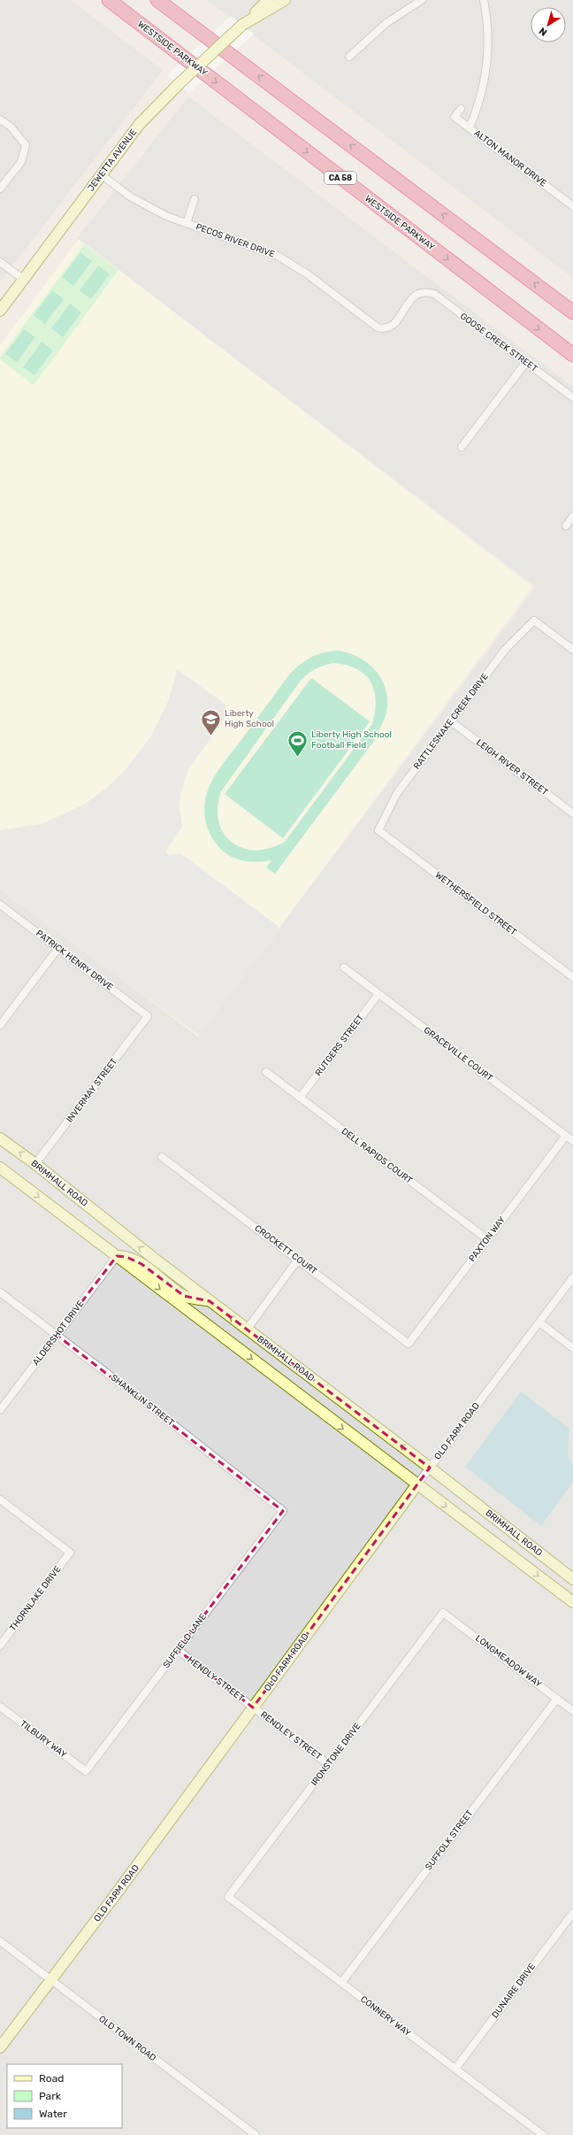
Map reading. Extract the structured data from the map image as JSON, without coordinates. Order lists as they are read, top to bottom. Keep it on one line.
{"streets":{"highway":["WESTSIDE PARKWAY","CA 58"],"street":["ALTON MANOR DRIVE","JEWETTA AVENUE","PECOS RIVER DRIVE","GOOSE CREEK STREET","RATTLESNAKE CREEK DRIVE","LEIGH RIVER STREET","WETHERSFIELD STREET","PATRICK HENRY DRIVE","RUTGERS STREET","GRACEVILLE COURT","INVERMAY STREET","DELL RAPIDS COURT","BRIMHALL ROAD","PAXTON WAY","CROCKETT COURT","ALDERSHOT DRIVE","SHANKLIN STREET","OLD FARM ROAD","THORNLAKE DRIVE","SUFFIELD LANE","LONGMEADOW WAY","HENDLY STREET","RENDLEY STREET","TILBURY WAY","IRONSTONE DRIVE","SUFFOLK STREET","DUNAIRE DRIVE","CONNERY WAY","OLD TOWN ROAD"]},"crossings":[["JEWETTA AVENUE","PECOS RIVER DRIVE"],["PECOS RIVER DRIVE","GOOSE CREEK STREET"],["RATTLESNAKE CREEK DRIVE","LEIGH RIVER STREET"],["RATTLESNAKE CREEK DRIVE","WETHERSFIELD STREET"],["PATRICK HENRY DRIVE","INVERMAY STREET"],["RUTGERS STREET","GRACEVILLE COURT"],["RUTGERS STREET","DELL RAPIDS COURT"],["GRACEVILLE COURT","PAXTON WAY"],["INVERMAY STREET","BRIMHALL ROAD"],["DELL RAPIDS COURT","PAXTON WAY"],["BRIMHALL ROAD","OLD FARM ROAD"],["PAXTON WAY","CROCKETT COURT"],["ALDERSHOT DRIVE","SHANKLIN STREET"],["SHANKLIN STREET","SUFFIELD LANE"],["OLD FARM ROAD","HENDLY STREET"],["OLD FARM ROAD","RENDLEY STREET"],["OLD FARM ROAD","OLD TOWN ROAD"],["SUFFIELD LANE","HENDLY STREET"],["SUFFIELD LANE","TILBURY WAY"],["LONGMEADOW WAY","IRONSTONE DRIVE"],["LONGMEADOW WAY","SUFFOLK STREET"],["HENDLY STREET","RENDLEY STREET"],["RENDLEY STREET","IRONSTONE DRIVE"],["IRONSTONE DRIVE","CONNERY WAY"],["SUFFOLK STREET","CONNERY WAY"],["DUNAIRE DRIVE","CONNERY WAY"]],"places":{"school or university":["Liberty High School"],"sports":["Liberty High School Football Field"]},"legend":["Road","Park","Water"],"north":"bottom left"}
